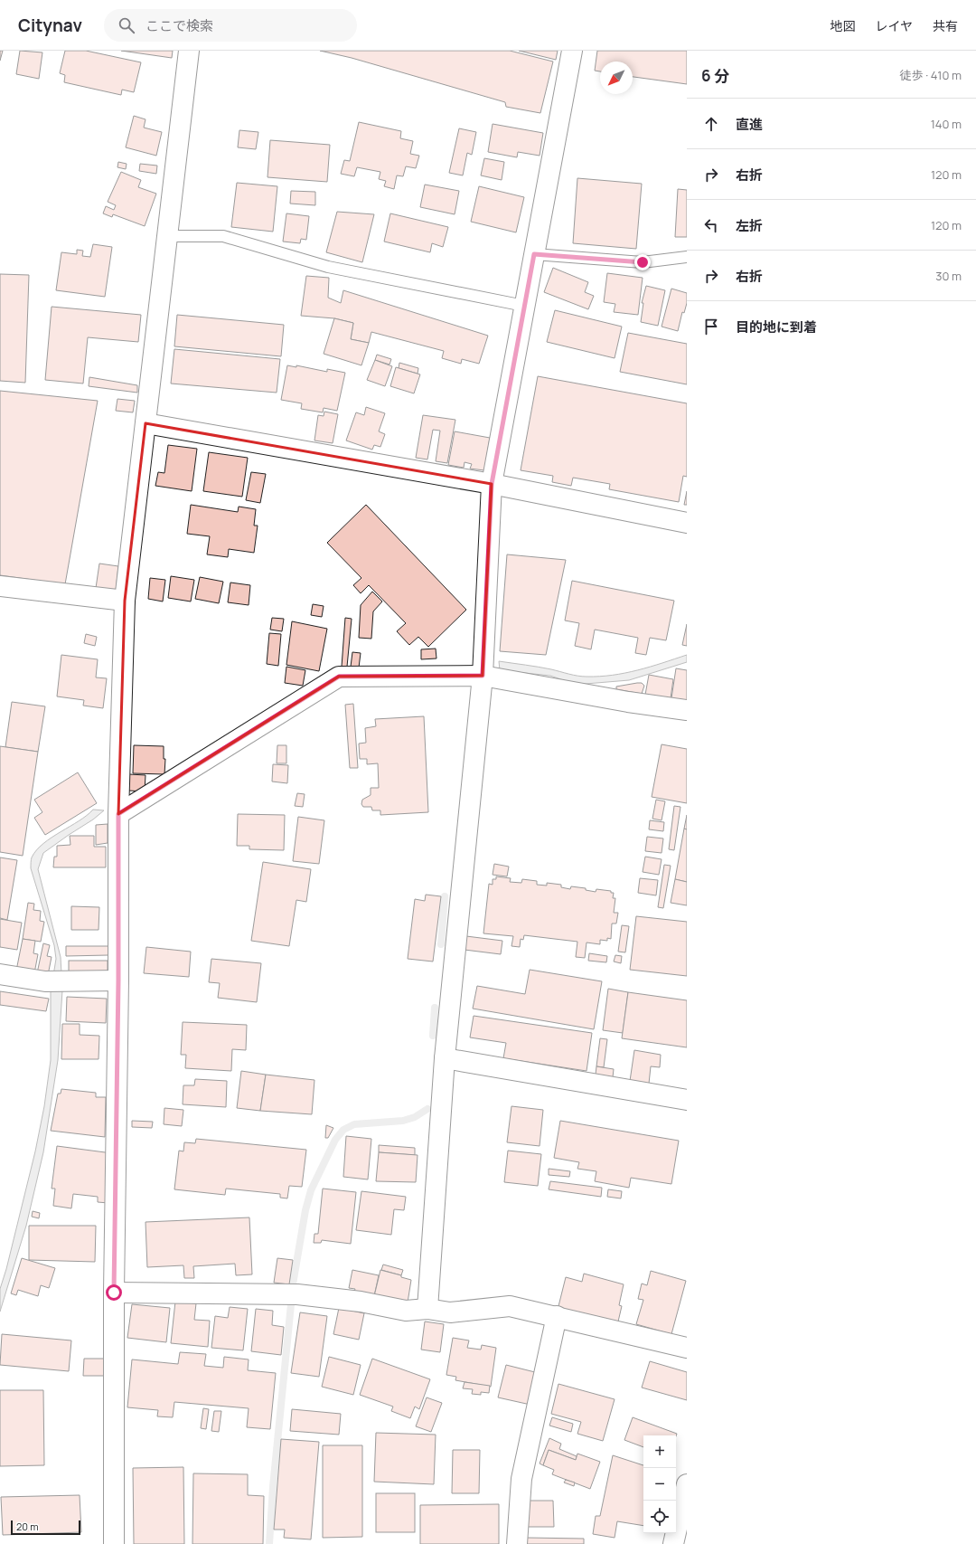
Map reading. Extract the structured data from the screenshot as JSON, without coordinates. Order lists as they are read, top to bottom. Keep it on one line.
{"scale_bar":"20 m","north":"bottom left","page":{"header":"Citynav","search":"ここで検索","nav":["地図","レイヤ","共有"],"heading":["6 分","徒歩 · 410 m"],"list":[["直進","140 m"],["右折","120 m"],["左折","120 m"],["右折","30 m"],"目的地に到着"],"map_buttons":["+","−"],"scale":"20 m"}}
